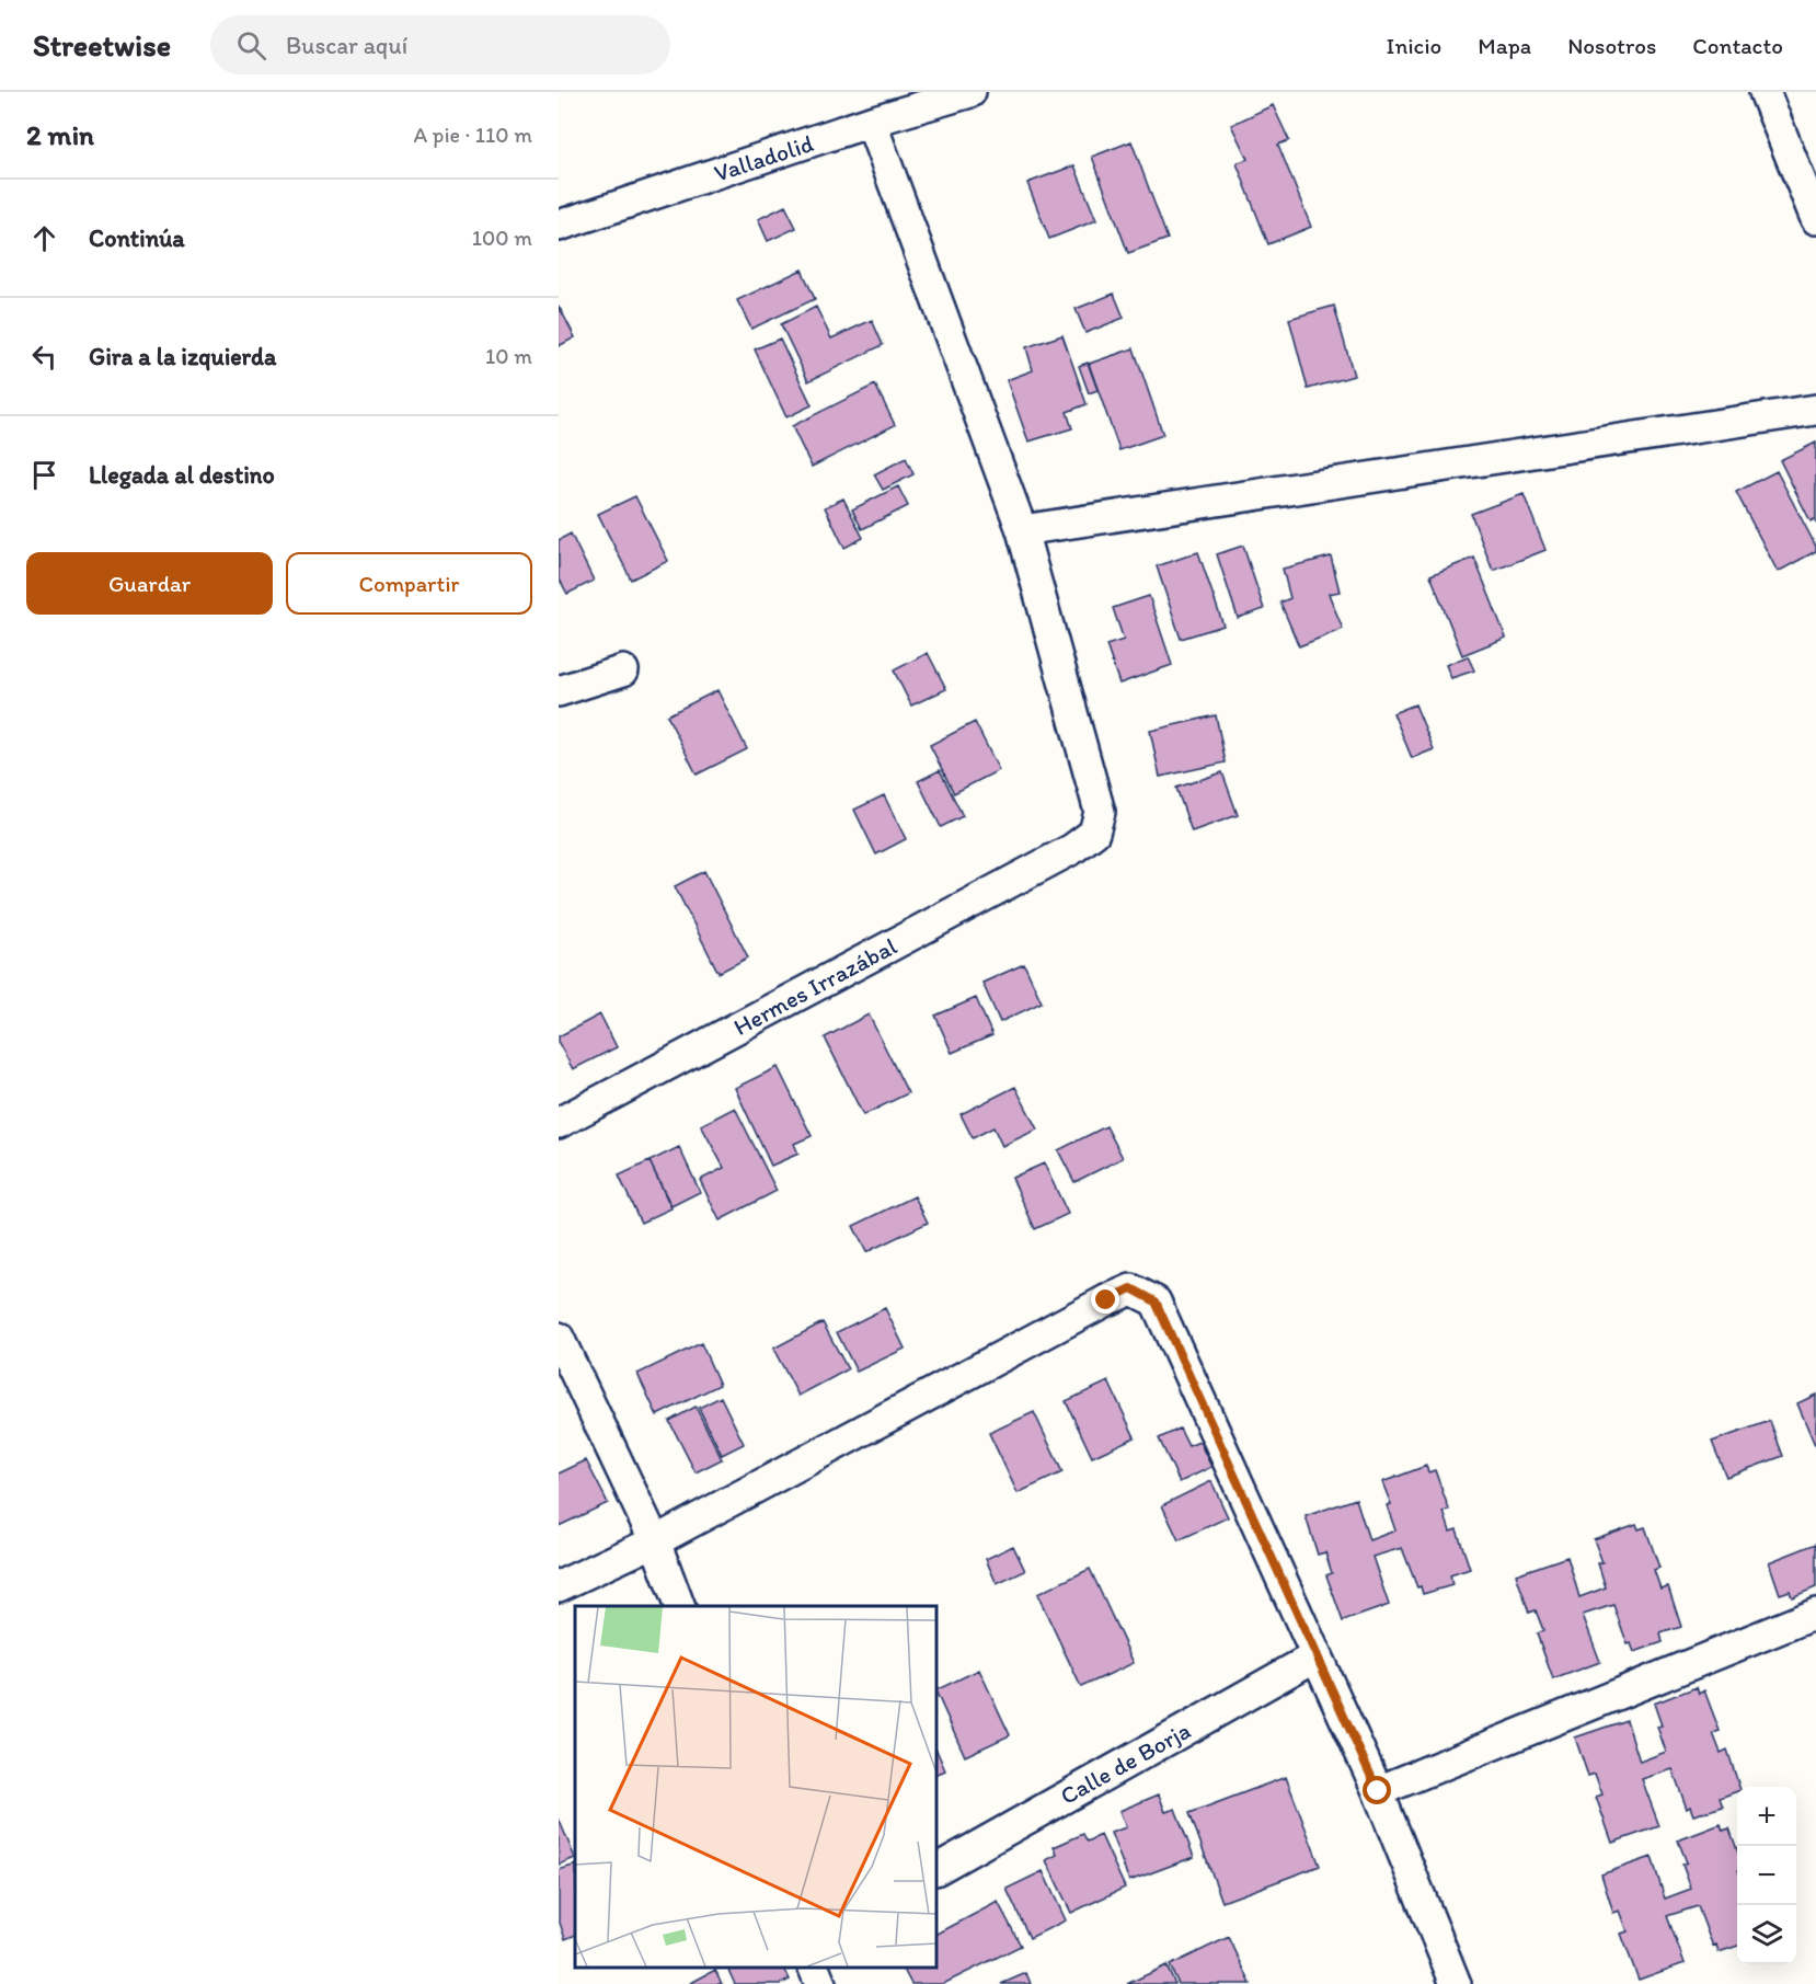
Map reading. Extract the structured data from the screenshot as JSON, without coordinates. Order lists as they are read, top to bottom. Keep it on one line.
{"streets":{"street":["Valladolid","Hermes Irrazábal","Calle de Borja"]},"crossings":[["Valladolid","Hermes Irrazábal"]],"page":{"header":"Streetwise","search":"Buscar aquí","nav":["Inicio","Mapa","Nosotros","Contacto"],"heading":["2 min","A pie · 110 m"],"list":[["Continúa","100 m"],["Gira a la izquierda","10 m"],"Llegada al destino"],"buttons":["Guardar","Compartir"],"map_buttons":["+","−"]}}
